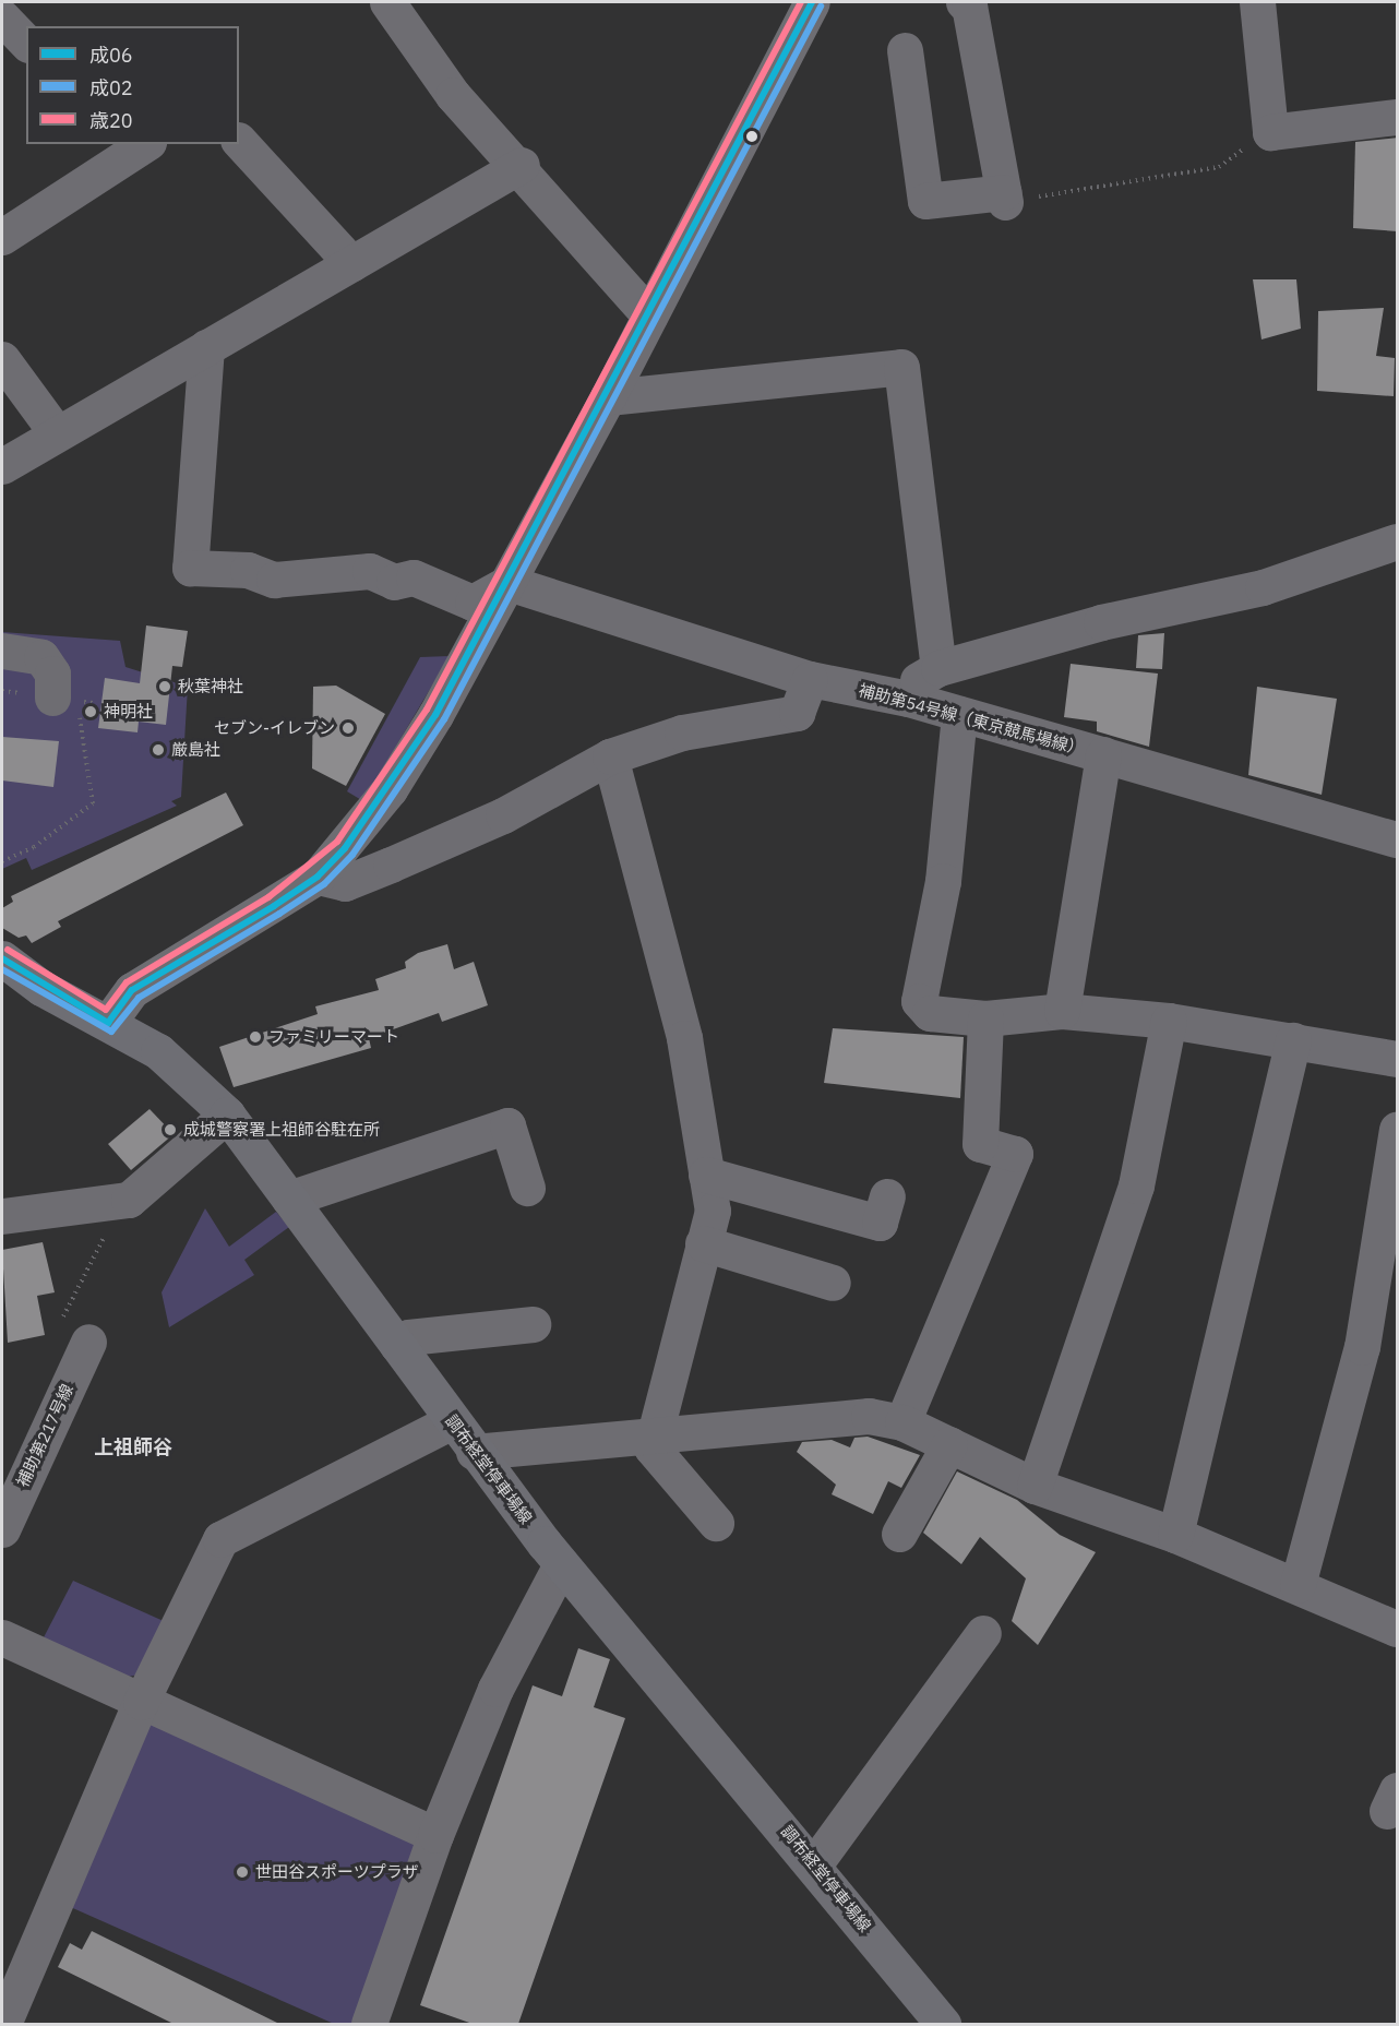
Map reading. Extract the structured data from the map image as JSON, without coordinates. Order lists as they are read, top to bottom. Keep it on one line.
{"streets":{"main road":["調布経堂停車場線"],"street":["補助第54号線（東京競馬場線）","補助第217号線"]},"districts":["上祖師谷"],"places":["秋葉神社","神明社","セブン-イレブン","厳島社","ファミリーマート","成城警察署上祖師谷駐在所","世田谷スポーツプラザ"],"lines":["transit line 成06","transit line 歳20","transit line 成02"],"legend":["成06","成02","歳20"]}
